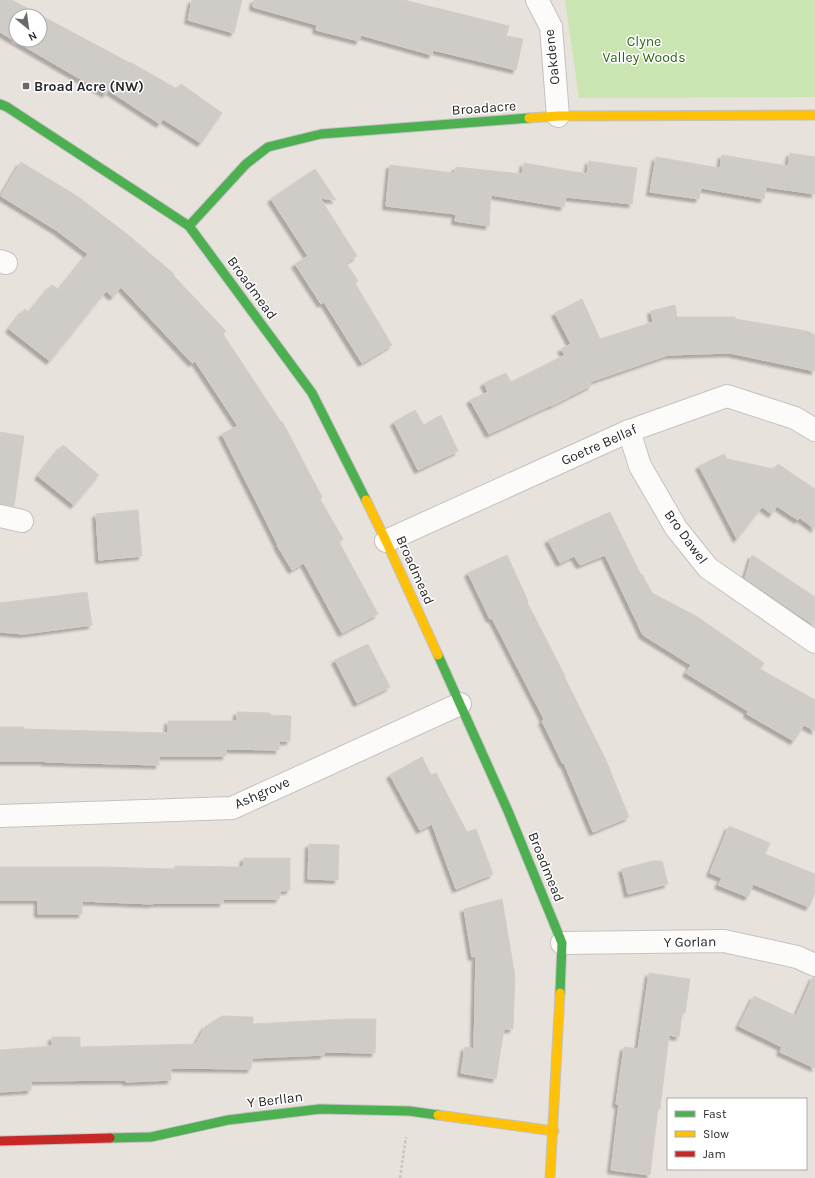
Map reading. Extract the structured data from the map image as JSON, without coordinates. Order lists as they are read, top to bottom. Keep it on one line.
{"streets":{"street":["Oakdene","Broadacre","Broadmead","Goetre Bellaf","Bro Dawel","Ashgrove","Y Gorlan","Y Berllan"]},"crossings":[["Oakdene","Broadacre"],["Broadacre","Broadmead"],["Broadmead","Goetre Bellaf"],["Broadmead","Ashgrove"],["Broadmead","Y Gorlan"],["Broadmead","Y Berllan"],["Goetre Bellaf","Bro Dawel"]],"parks":["Clyne Valley Woods"],"places":{"transit":["Broad Acre (NW)"]},"legend":["Fast","Slow","Jam"],"north":"bottom right"}
